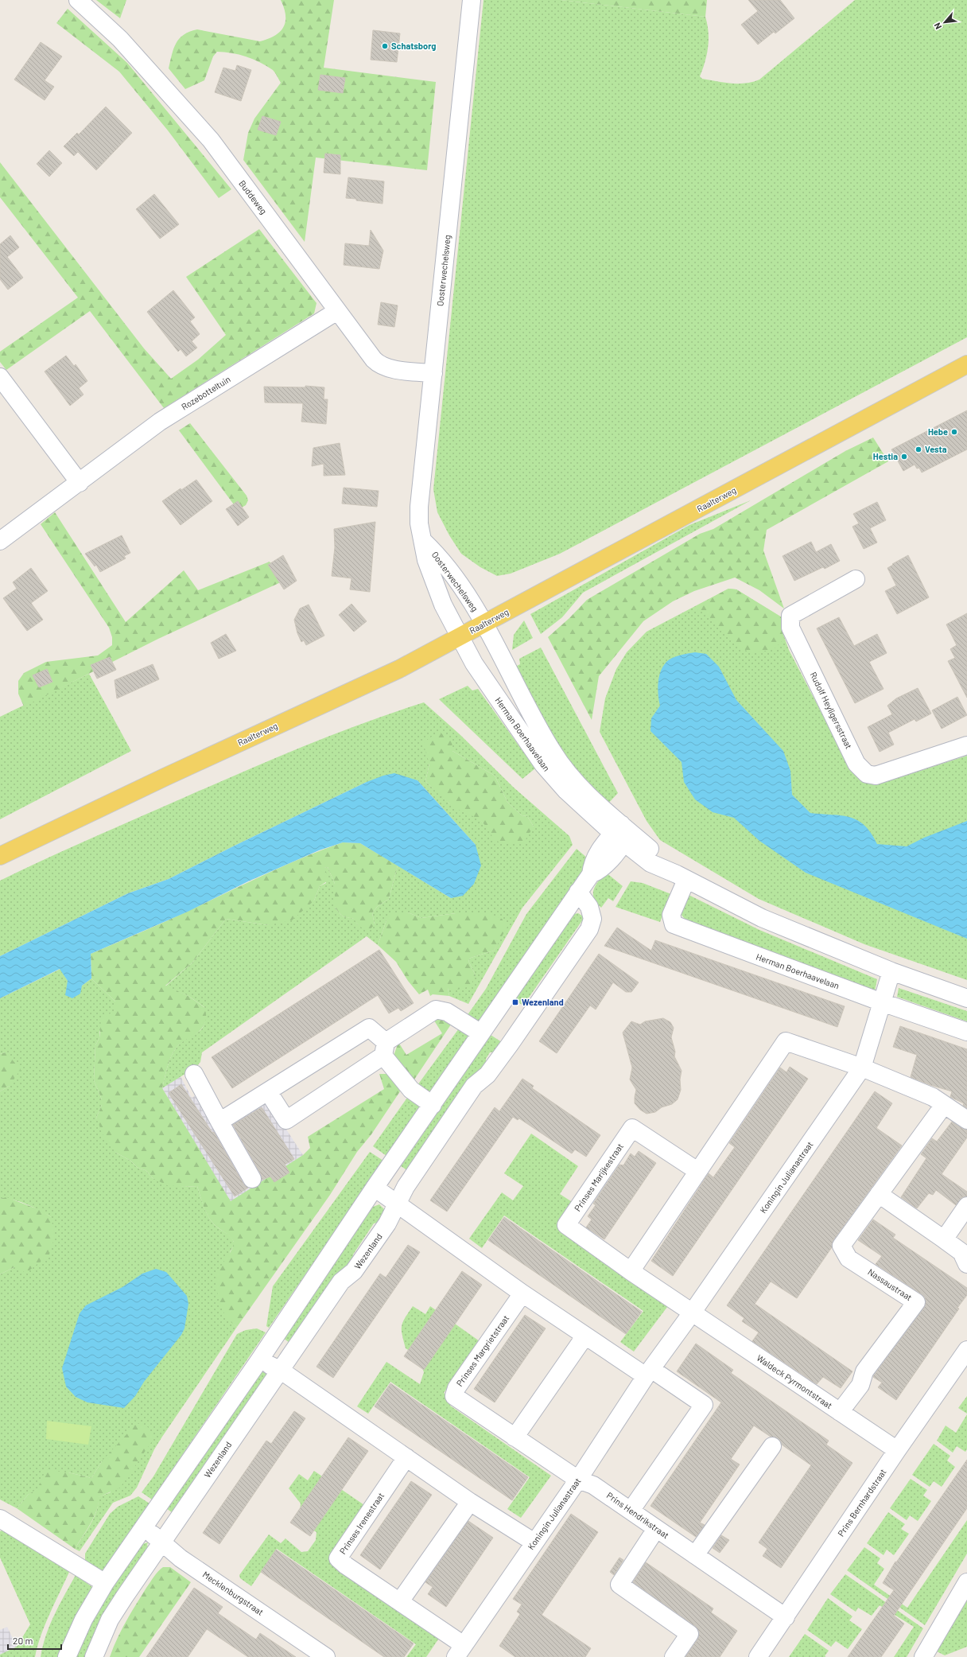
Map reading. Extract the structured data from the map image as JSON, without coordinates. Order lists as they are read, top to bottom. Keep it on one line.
{"streets":{"main road":["Raalterweg"],"street":["Buddeweg","Oosterwechelsweg","Rozebotteltuin","Rudolf Heyligersstraat","Herman Boerhaavelaan","Prinses Marijkestraat","Koningin Julianastraat","Wezenland","Nassaustraat","Prinses Margrietstraat","Waldeck Pyrmontstraat","Prins Bernhardstraat","Prins Hendrikstraat","Prinses Irenestraat","Mecklenburgstraat"]},"crossings":[["Buddeweg","Oosterwechelsweg"],["Buddeweg","Rozebotteltuin"],["Oosterwechelsweg","Raalterweg"],["Oosterwechelsweg","Herman Boerhaavelaan"],["Raalterweg","Herman Boerhaavelaan"],["Herman Boerhaavelaan","Koningin Julianastraat"],["Prinses Marijkestraat","Koningin Julianastraat"],["Prinses Marijkestraat","Waldeck Pyrmontstraat"],["Koningin Julianastraat","Prinses Margrietstraat"],["Koningin Julianastraat","Waldeck Pyrmontstraat"],["Koningin Julianastraat","Prins Hendrikstraat"],["Koningin Julianastraat","Prinses Irenestraat"],["Wezenland","Mecklenburgstraat"],["Nassaustraat","Waldeck Pyrmontstraat"],["Prinses Margrietstraat","Prins Hendrikstraat"],["Waldeck Pyrmontstraat","Prins Bernhardstraat"],["Prins Bernhardstraat","Prins Hendrikstraat"]],"places":{"other":["Schatsborg","Hebe","Vesta","Hestia"],"transit":["Wezenland"]},"scale_bar":"20 m","north":"bottom left"}
